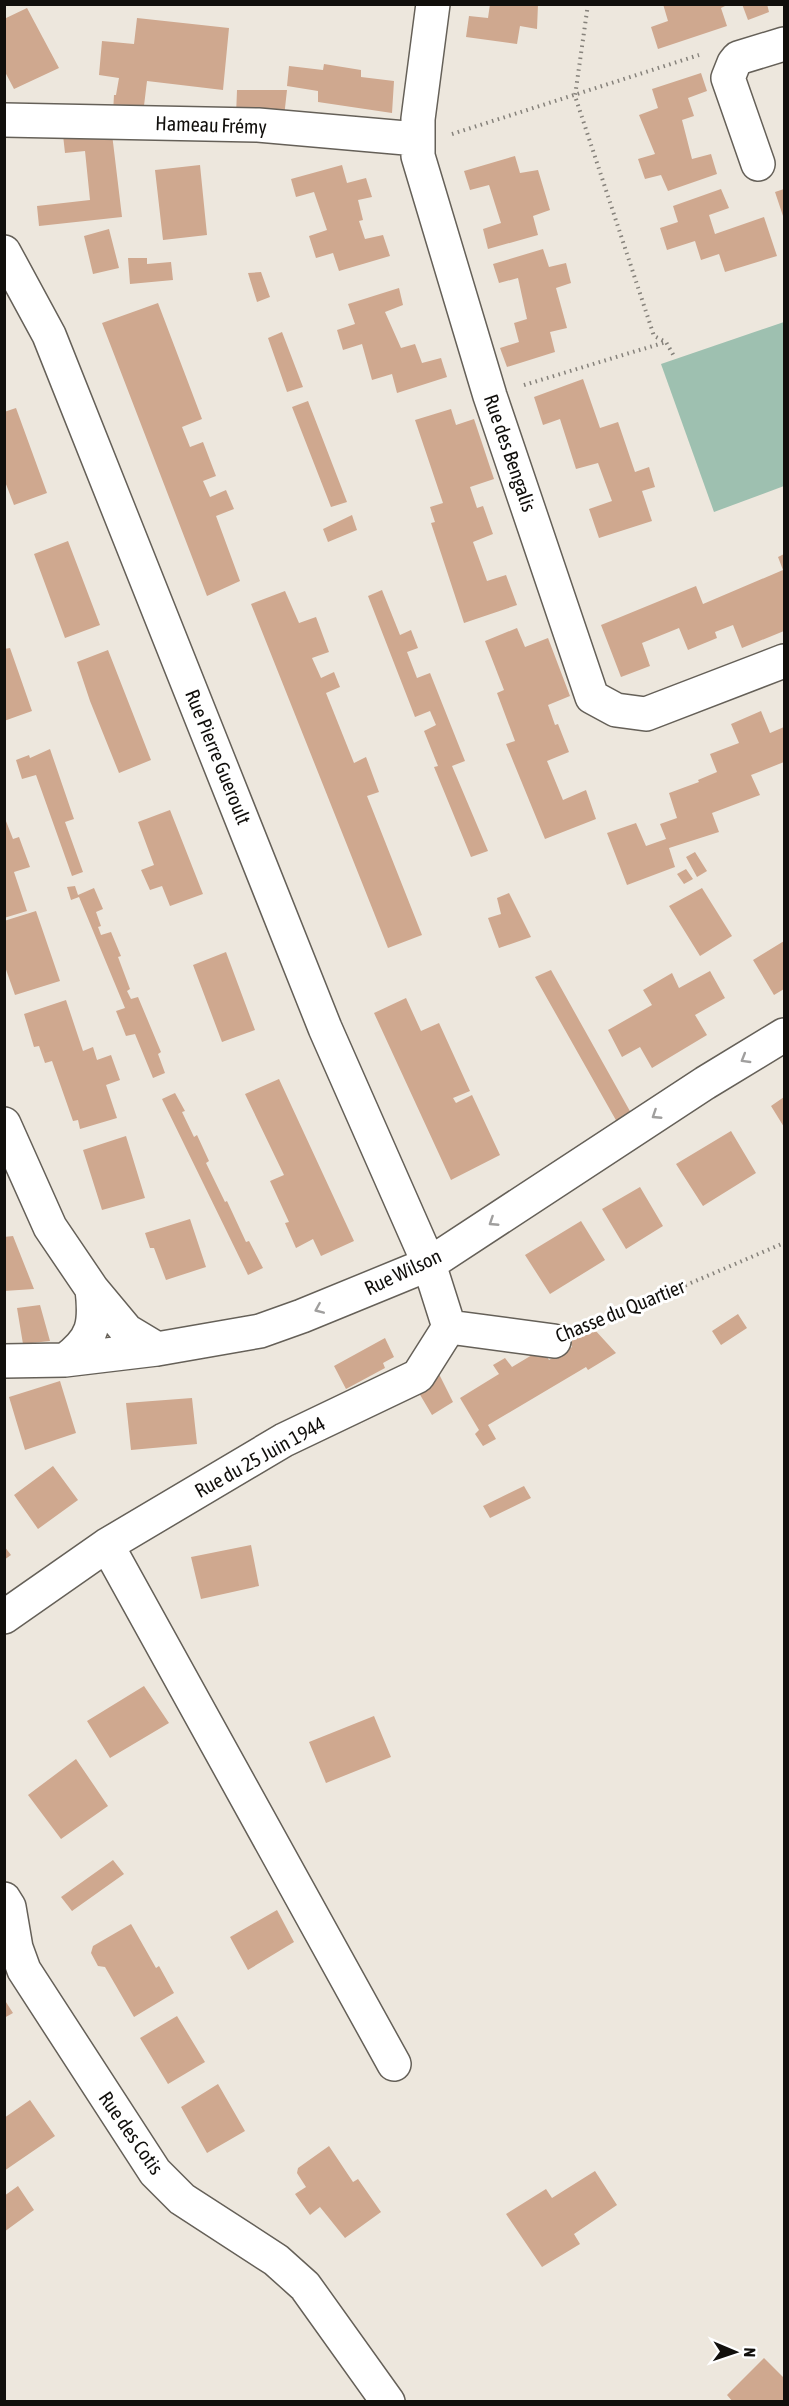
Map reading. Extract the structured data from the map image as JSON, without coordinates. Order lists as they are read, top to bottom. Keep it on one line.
{"streets":{"street":["Hameau Frémy","Rue des Bengalis","Rue Pierre Gueroult","Rue Wilson","Chasse du Quartier","Rue du 25 Juin 1944","Rue des Cotis"]},"crossings":[["Hameau Frémy","Rue des Bengalis"],["Rue Pierre Gueroult","Rue Wilson"],["Chasse du Quartier","Rue du 25 Juin 1944"]],"one_way":["Rue Wilson"],"north":"right"}
